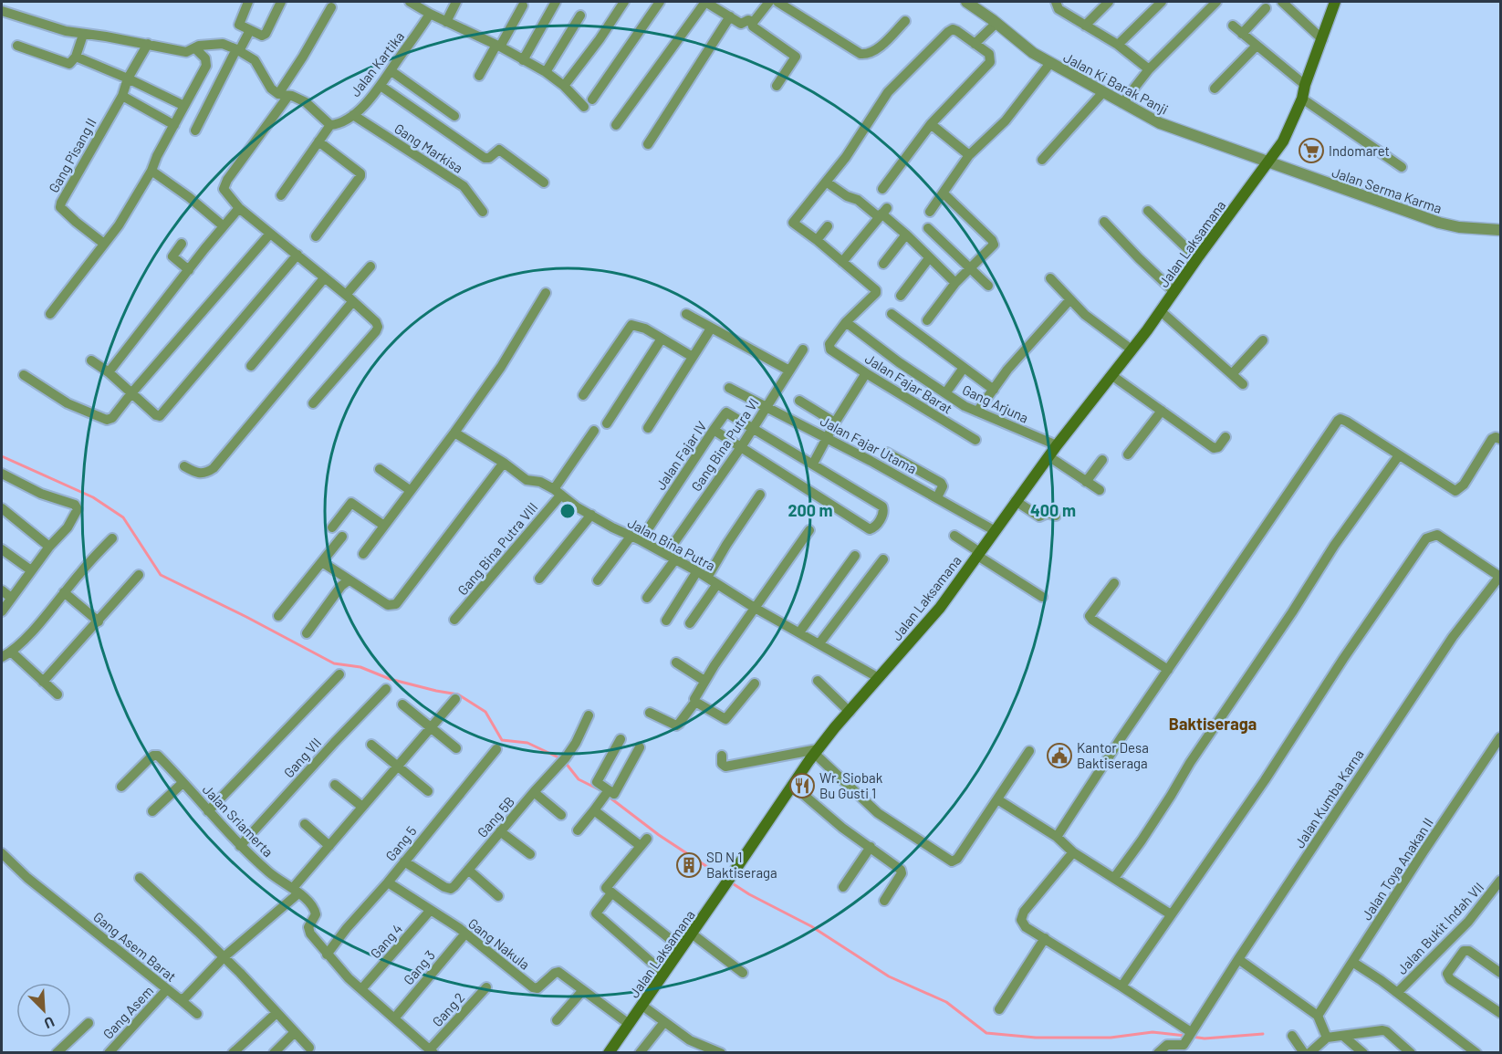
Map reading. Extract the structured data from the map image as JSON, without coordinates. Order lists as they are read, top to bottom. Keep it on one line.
{"streets":{"main road":["Jalan Laksamana"],"street":["Jalan Kartika","Jalan Ki Barak Panji","Gang Markisa","Gang Pisang II","Jalan Serma Karma","Jalan Fajar Barat","Gang Arjuna","Gang Bina Putra VI","Jalan Fajar Utama","Jalan Fajar IV","Jalan Bina Putra","Gang Bina Putra VIII","Gang VII","Jalan Kumba Karna","Gang 5B","Jalan Sriamerta","Gang 5","Jalan Toya Anakan II","Jalan Bukit Indah VII","Gang 4","Gang Nakula","Gang Asem Barat","Gang 3","Gang 2","Gang Asem"]},"crossings":[["Jalan Kartika","Gang Markisa"],["Jalan Ki Barak Panji","Jalan Serma Karma"],["Jalan Ki Barak Panji","Jalan Laksamana"],["Jalan Serma Karma","Jalan Laksamana"],["Jalan Laksamana","Gang Arjuna"],["Jalan Laksamana","Jalan Fajar Utama"],["Jalan Laksamana","Jalan Bina Putra"],["Jalan Laksamana","Gang Nakula"],["Gang Bina Putra VI","Jalan Fajar Utama"],["Gang Bina Putra VI","Jalan Fajar IV"],["Gang Bina Putra VI","Jalan Bina Putra"],["Jalan Fajar IV","Jalan Bina Putra"],["Jalan Bina Putra","Gang Bina Putra VIII"],["Gang VII","Jalan Sriamerta"],["Gang 5B","Gang 5"],["Jalan Sriamerta","Gang 5"],["Jalan Sriamerta","Gang 4"],["Jalan Sriamerta","Gang Asem Barat"],["Jalan Sriamerta","Gang 3"],["Jalan Sriamerta","Gang 2"],["Gang 5","Gang Nakula"],["Gang 4","Gang Nakula"],["Gang Nakula","Gang 3"],["Gang Asem Barat","Gang Asem"]],"districts":["Baktiseraga"],"places":{"supermarket":["Indomaret"],"public building":["Kantor Desa Baktiseraga"],"restaurant":["Wr. Siobak Bu Gusti 1"],"building":["SD N 1 Baktiseraga"]},"north":"bottom right","rings":["200 m","400 m"]}
